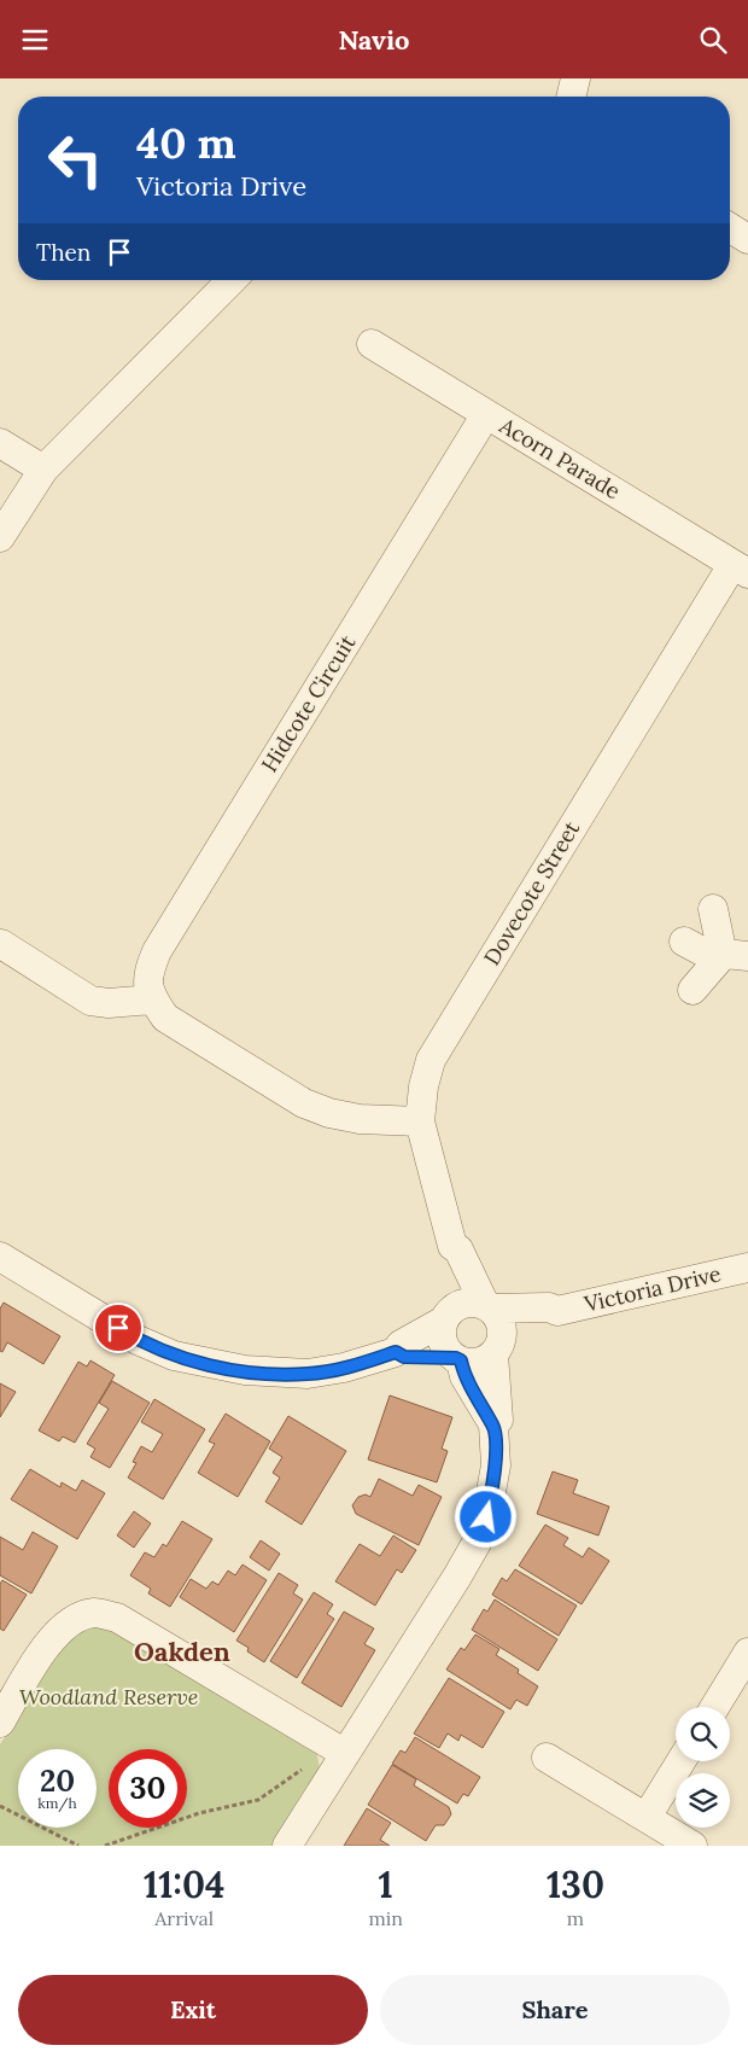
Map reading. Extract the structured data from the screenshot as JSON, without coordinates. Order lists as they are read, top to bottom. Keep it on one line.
{"streets":{"street":["Acorn Parade","Hidcote Circuit","Dovecote Street","Victoria Drive"]},"crossings":[["Acorn Parade","Hidcote Circuit"],["Acorn Parade","Dovecote Street"],["Dovecote Street","Victoria Drive"]],"districts":["Oakden"],"parks":["Woodland Reserve"],"page":{"header":"Navio","turn":["40 m","Victoria Drive"],"then":"Then","speed":"20 km/h","limit":"30","eta":["11:04","Arrival","1","min","130","m"],"buttons":["Exit","Share"]}}
